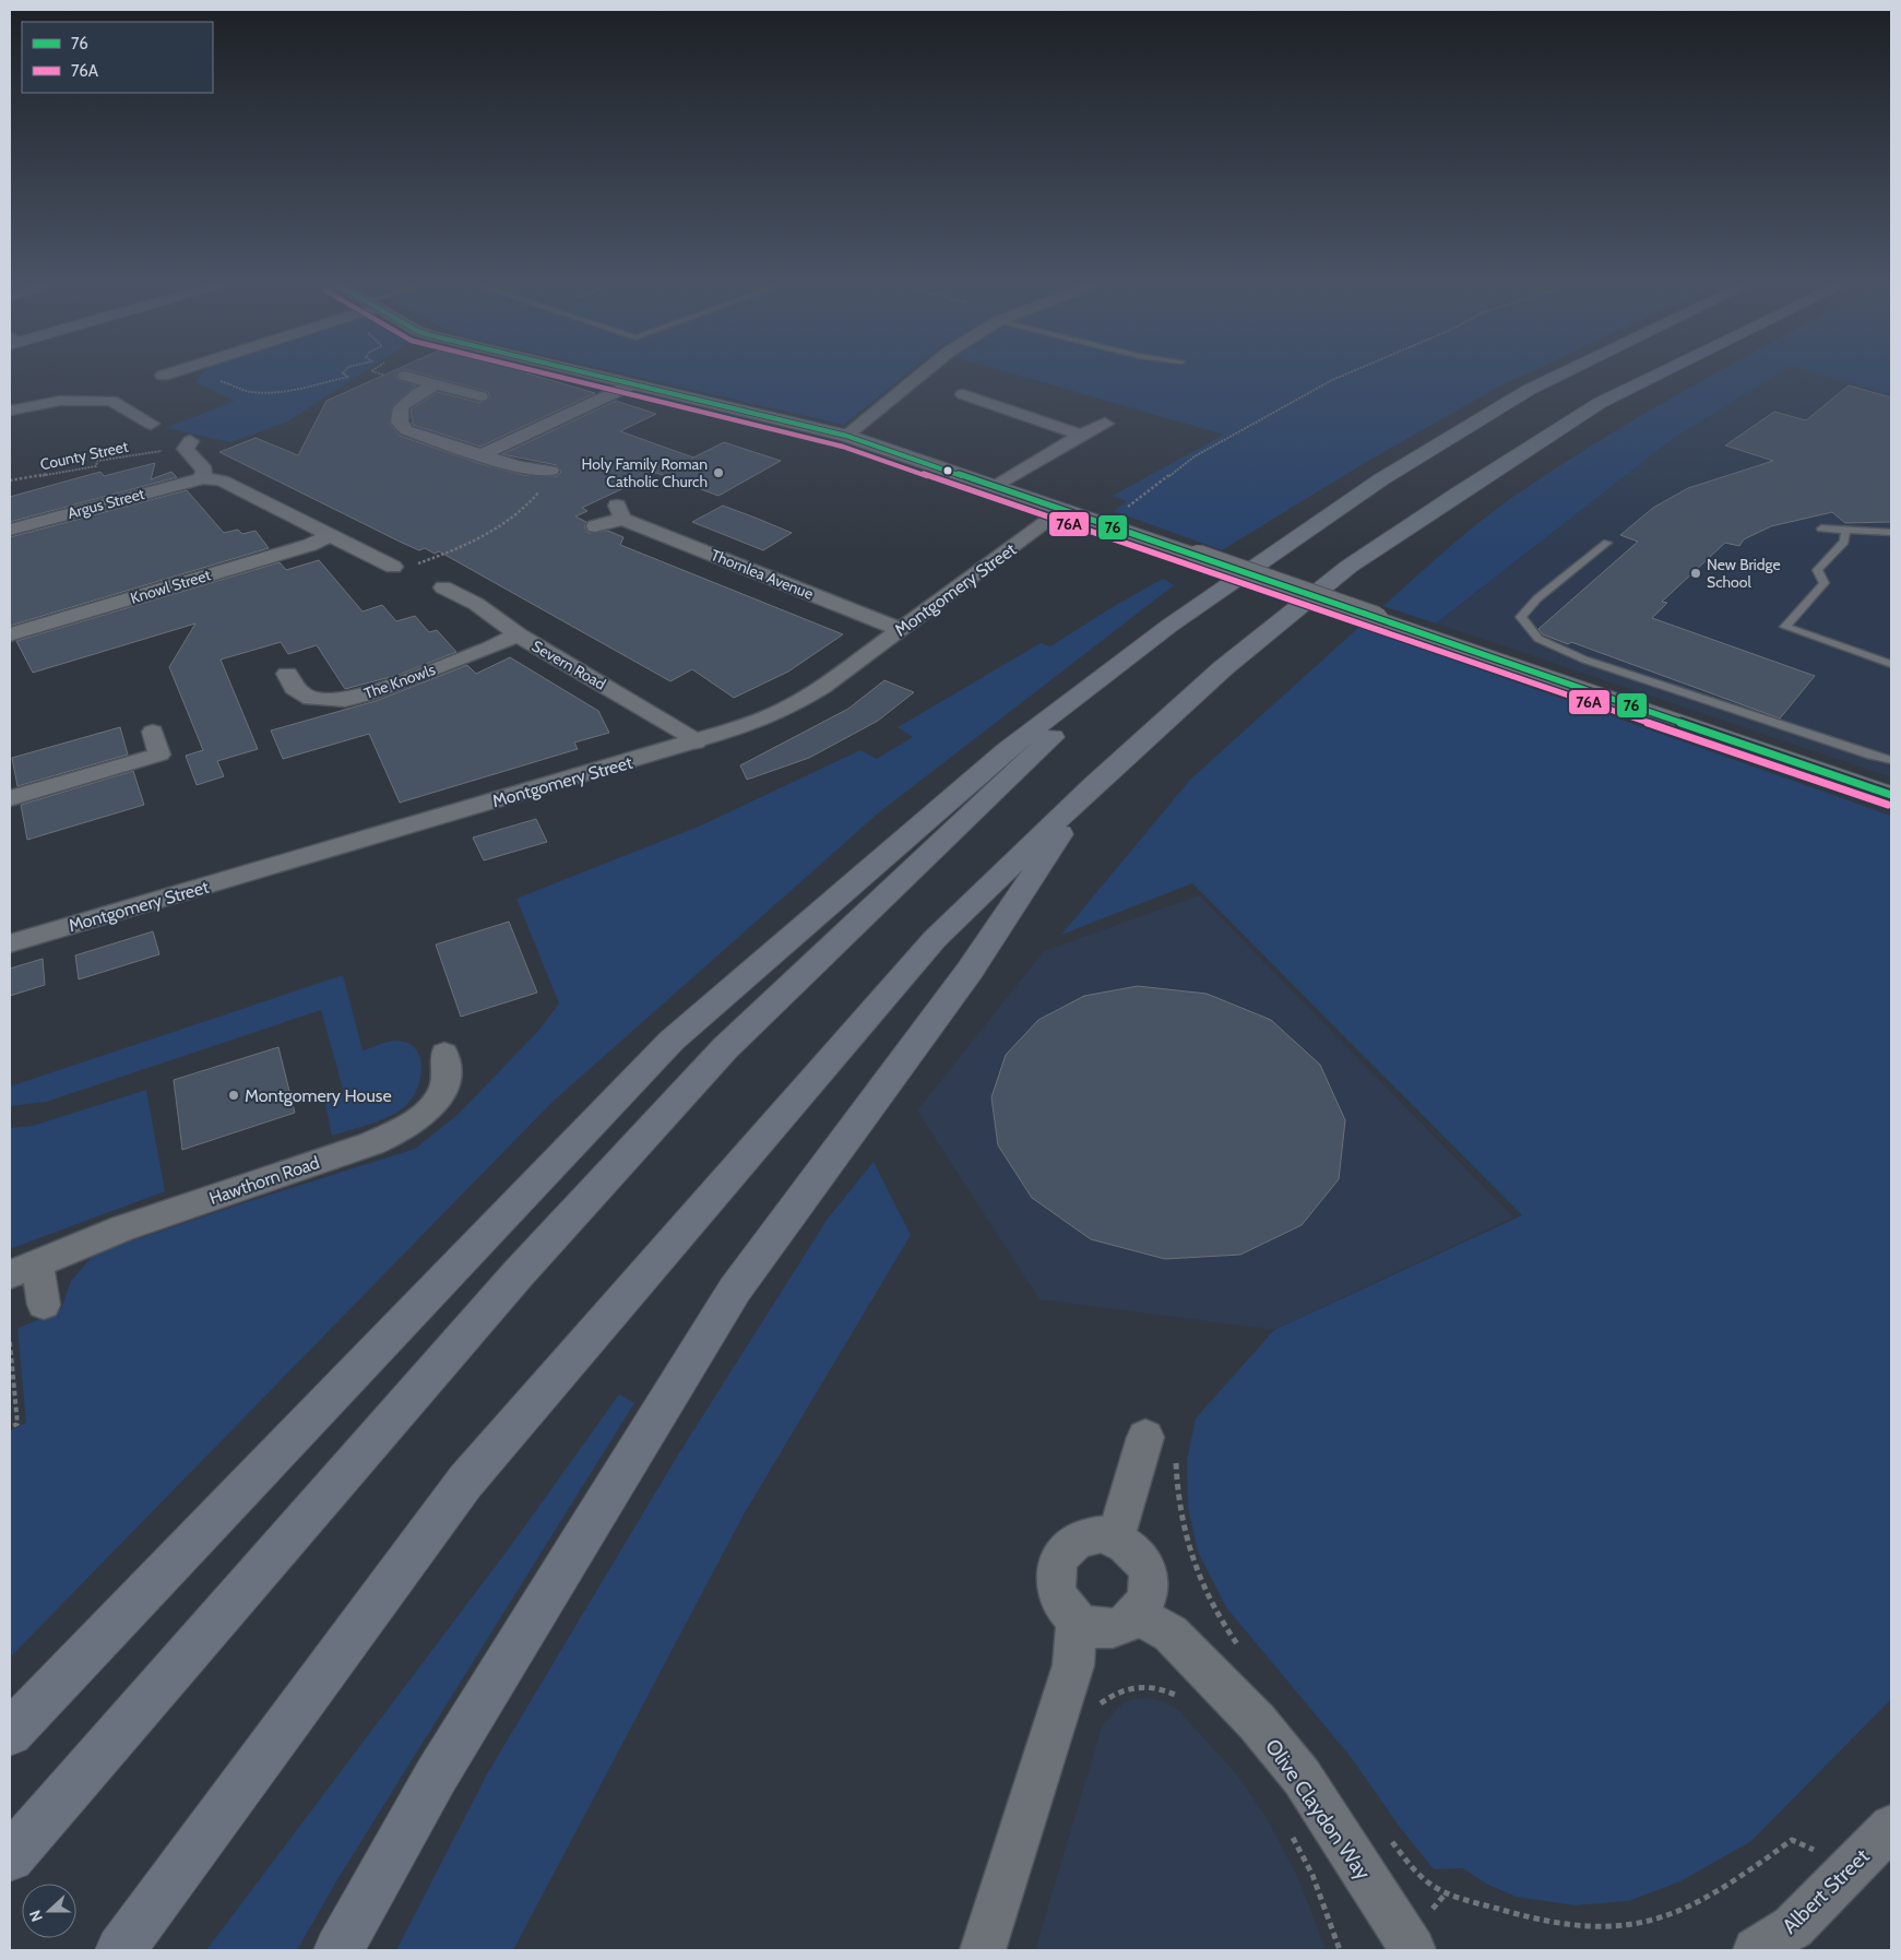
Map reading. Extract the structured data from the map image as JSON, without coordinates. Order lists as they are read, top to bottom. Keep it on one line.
{"streets":{"street":["Argus Street","Thornlea Avenue","Knowl Street","Montgomery Street","Severn Road","The Knowls","Hawthorn Road","Olive Claydon Way","Albert Street"],"path":["County Street"]},"crossings":[["Thornlea Avenue","Montgomery Street"],["Montgomery Street","Severn Road"],["Severn Road","The Knowls"]],"places":["Holy Family Roman Catholic Church","New Bridge School","Montgomery House"],"lines":["transit line 76","transit line 76A"],"legend":["76","76A"],"north":"left"}
